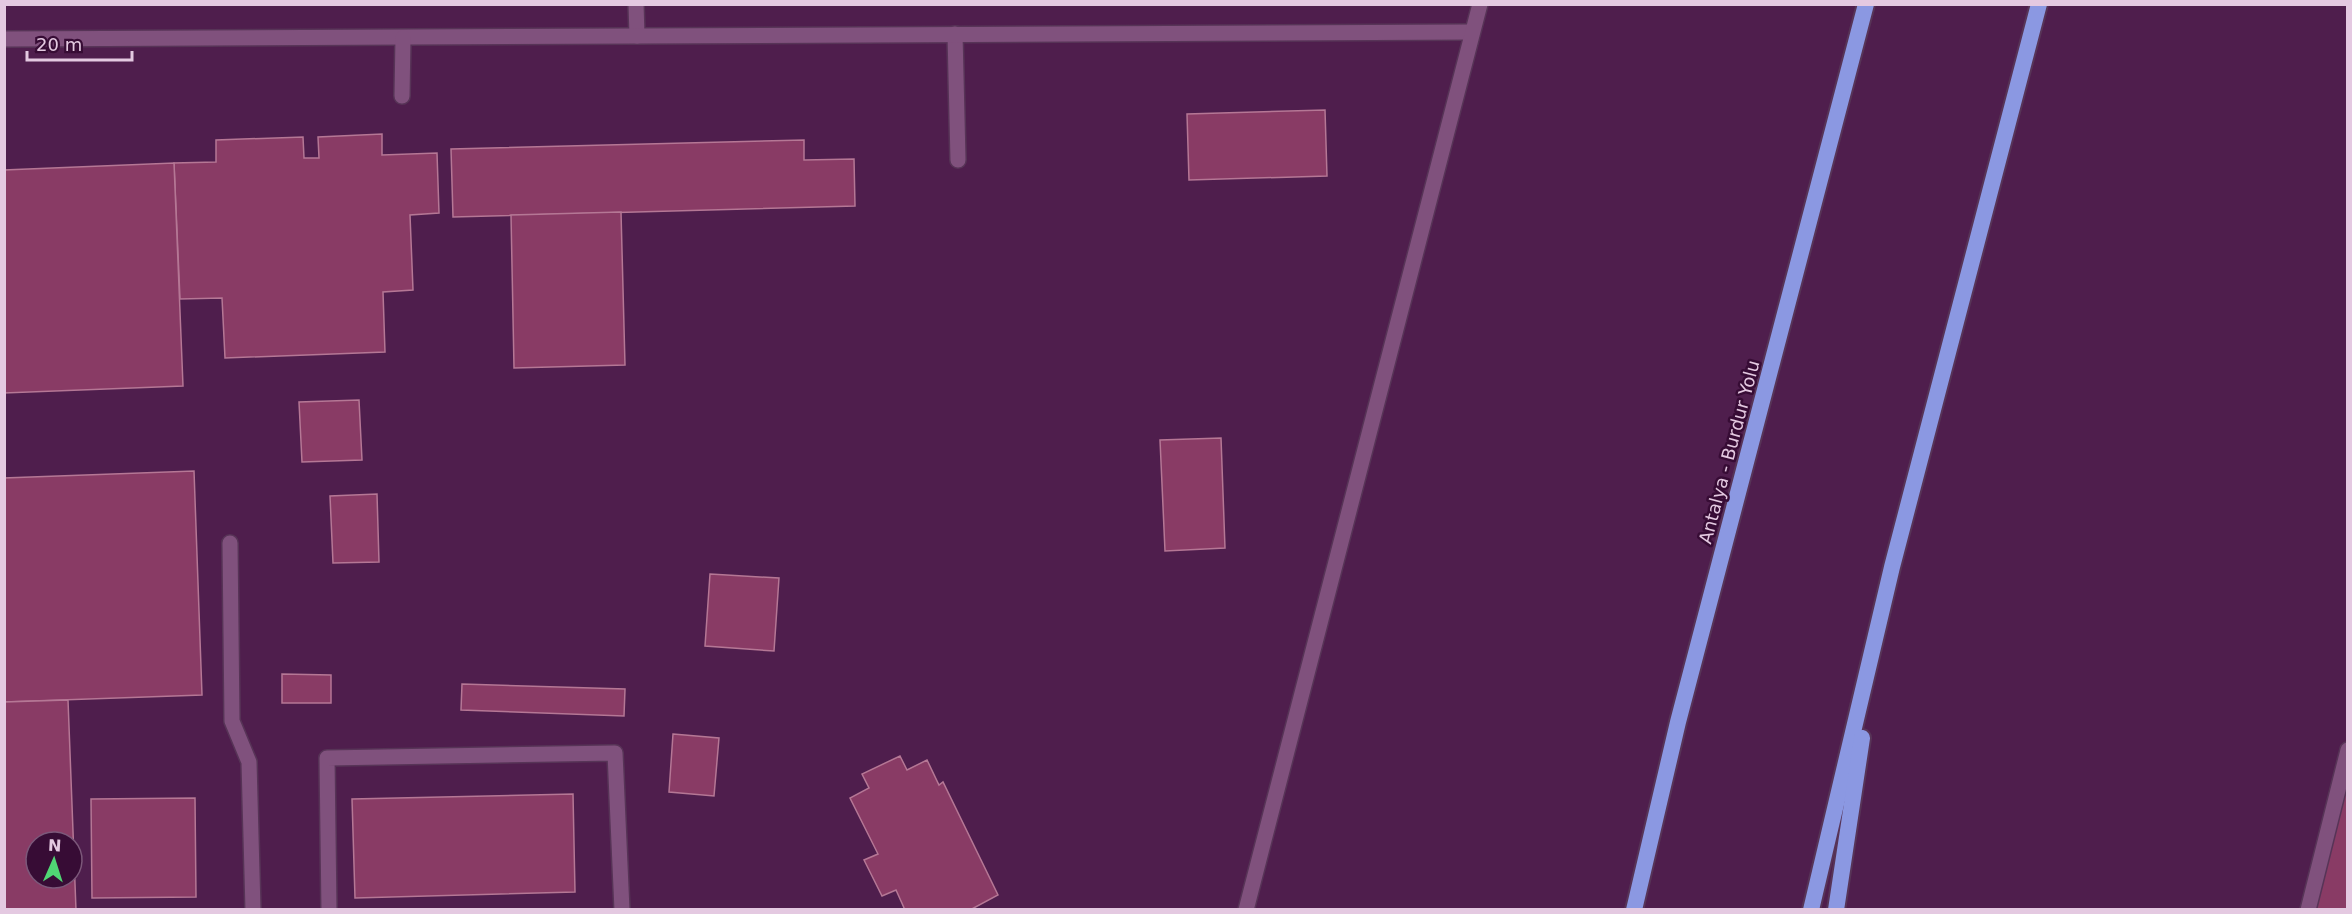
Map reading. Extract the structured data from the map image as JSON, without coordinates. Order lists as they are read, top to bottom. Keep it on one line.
{"streets":{"highway":["Antalya - Burdur Yolu"]},"scale_bar":"20 m","north":"top"}
